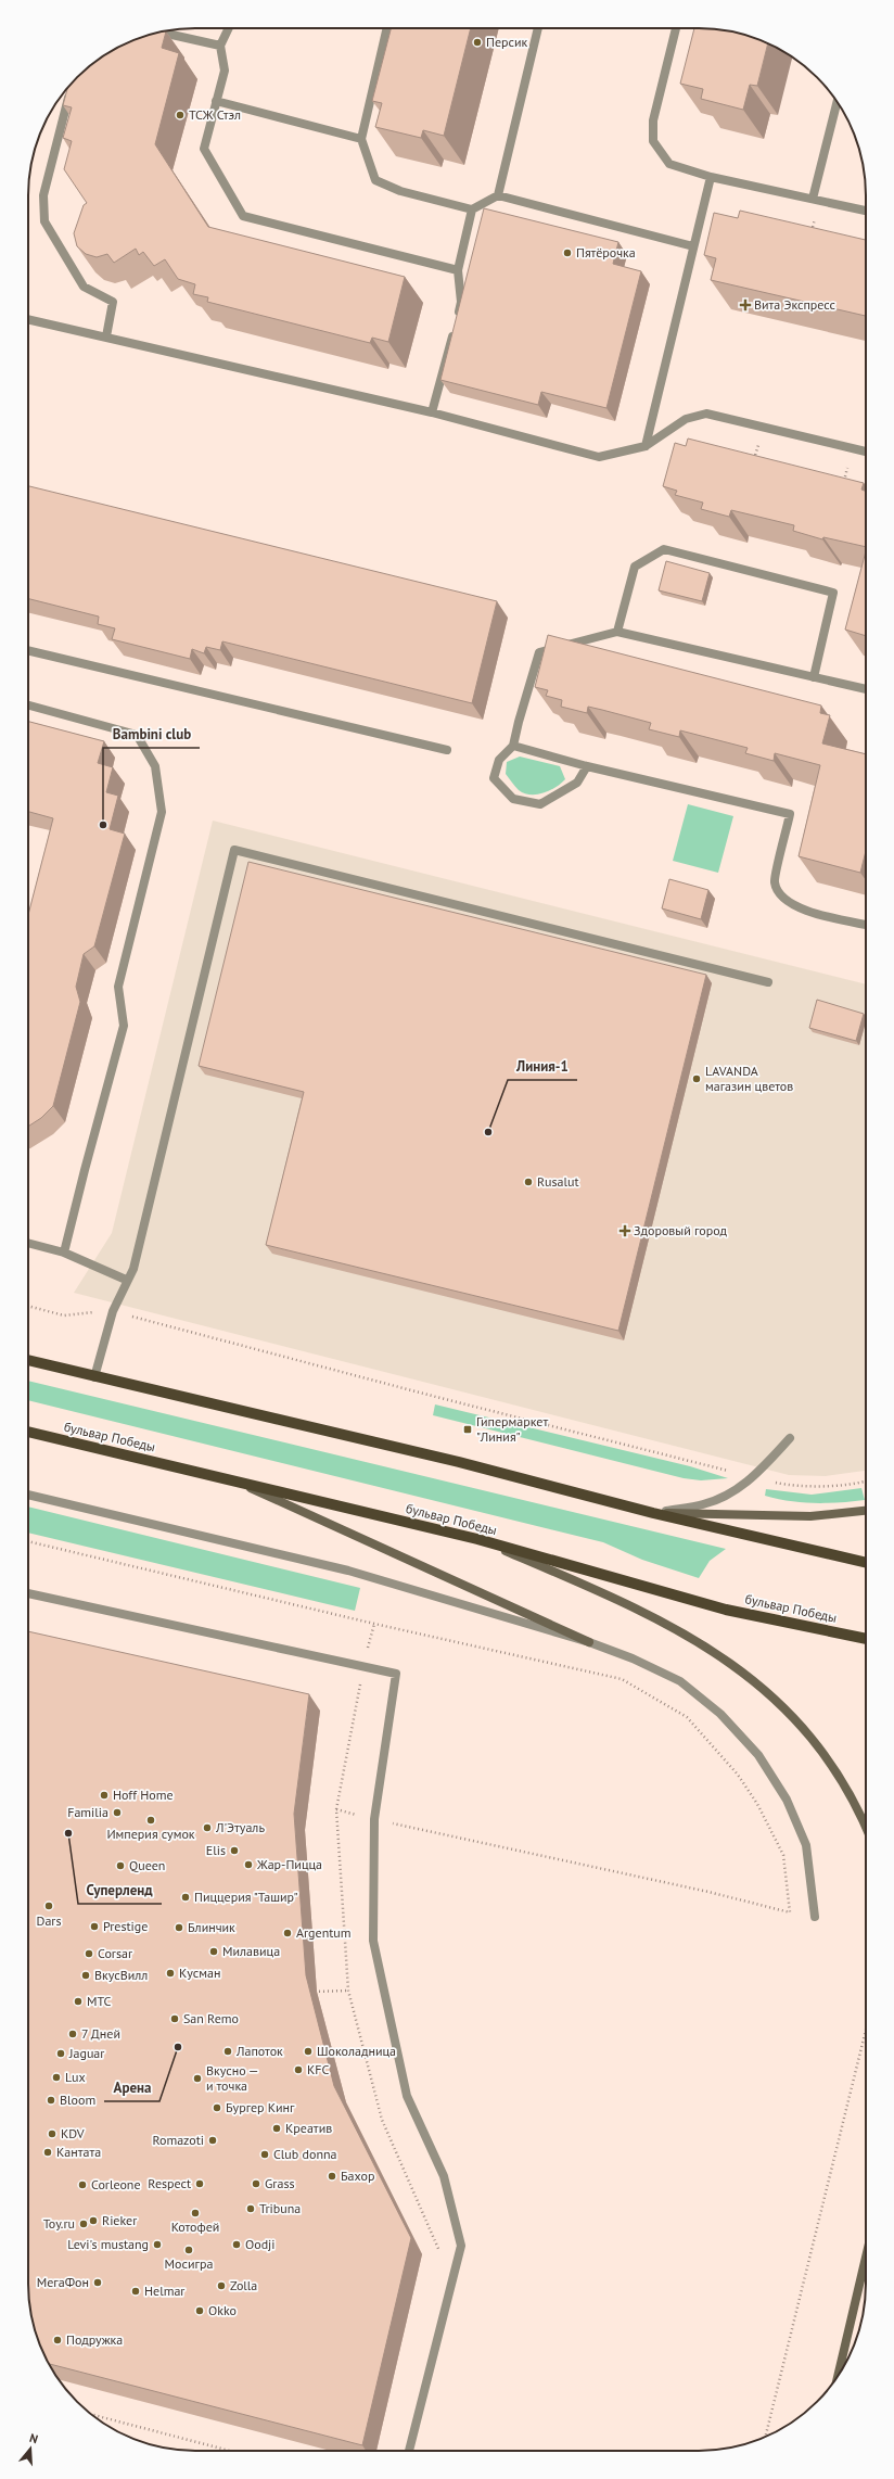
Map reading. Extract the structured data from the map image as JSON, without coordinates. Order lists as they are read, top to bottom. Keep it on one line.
{"streets":{"main road":["бульвар Победы"]},"places":{"other":["Персик","ТСЖ Стэл","Пятёрочка","Bambini club","LAVANDA магазин цветов","Линия-1","Rusalut","Hoff Home","Familia","Империя сумок","Л'Этуаль","Суперленд","Elis","Жар-Пицца","Queen","Пиццерия \"Ташир\"","Dars","Prestige","Блинчик","Argentum","Милавица","Corsar","Кусман","ВкусВилл","МТС","San Remo","7 Дней","Арена","Лапоток","Шоколадница","Jaguar","KFC","Lux","Вкусно — и точка","Bloom","Бургер Кинг","Креатив","KDV","Romazoti","Кантата","Club donna","Бахор","Respect","Grass","Corleone","Tribuna","Котофей","Rieker","Toy.ru","Levi's mustang","Oodji","Мосигра","МегаФон","Zolla","Helmar","Okko","Подружка"],"health":["Вита Экспресс","Здоровый город"],"transit":["Гипермаркет \"Линия\""]},"north":"top"}
